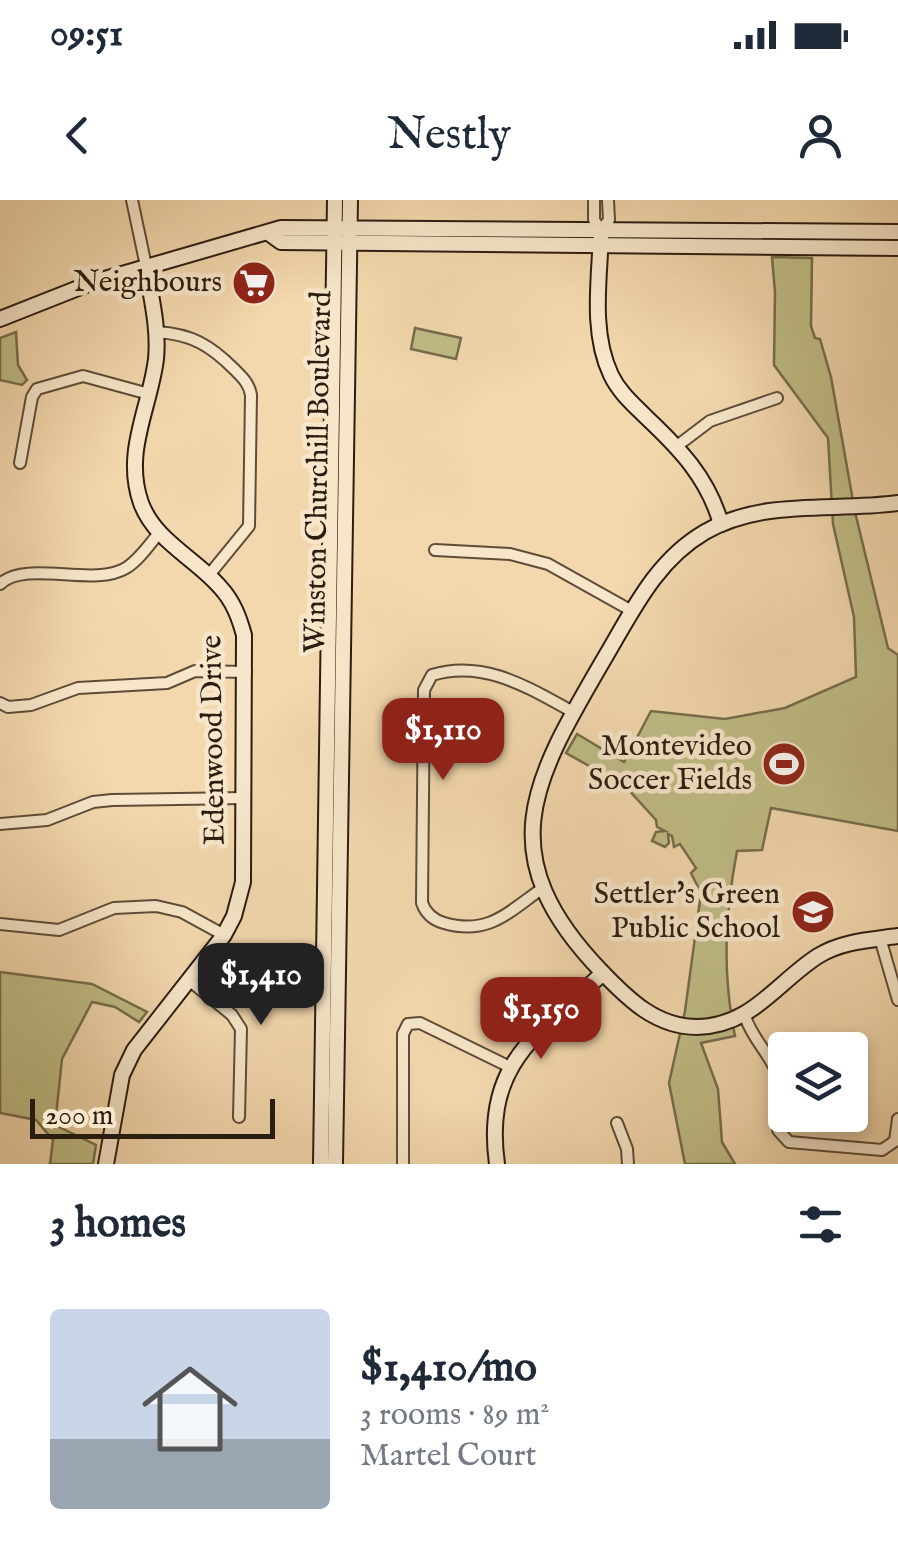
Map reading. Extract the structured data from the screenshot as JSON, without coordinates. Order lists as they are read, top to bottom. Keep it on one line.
{"streets":{"street":["Winston Churchill Boulevard","Edenwood Drive"]},"places":{"supermarket":["Neighbours"],"sports":["Montevideo Soccer Fields"],"school or university":["Settler's Green Public School"]},"scale_bar":"200 m","page":{"status":"09:51","header":"Nestly","price":["$1,110","$1,410","$1,150"],"scale":"200 m","heading":"3 homes","list":[{"name":"$1,410/mo","note":"3 rooms · 89 m² · Martel Court"}]}}
